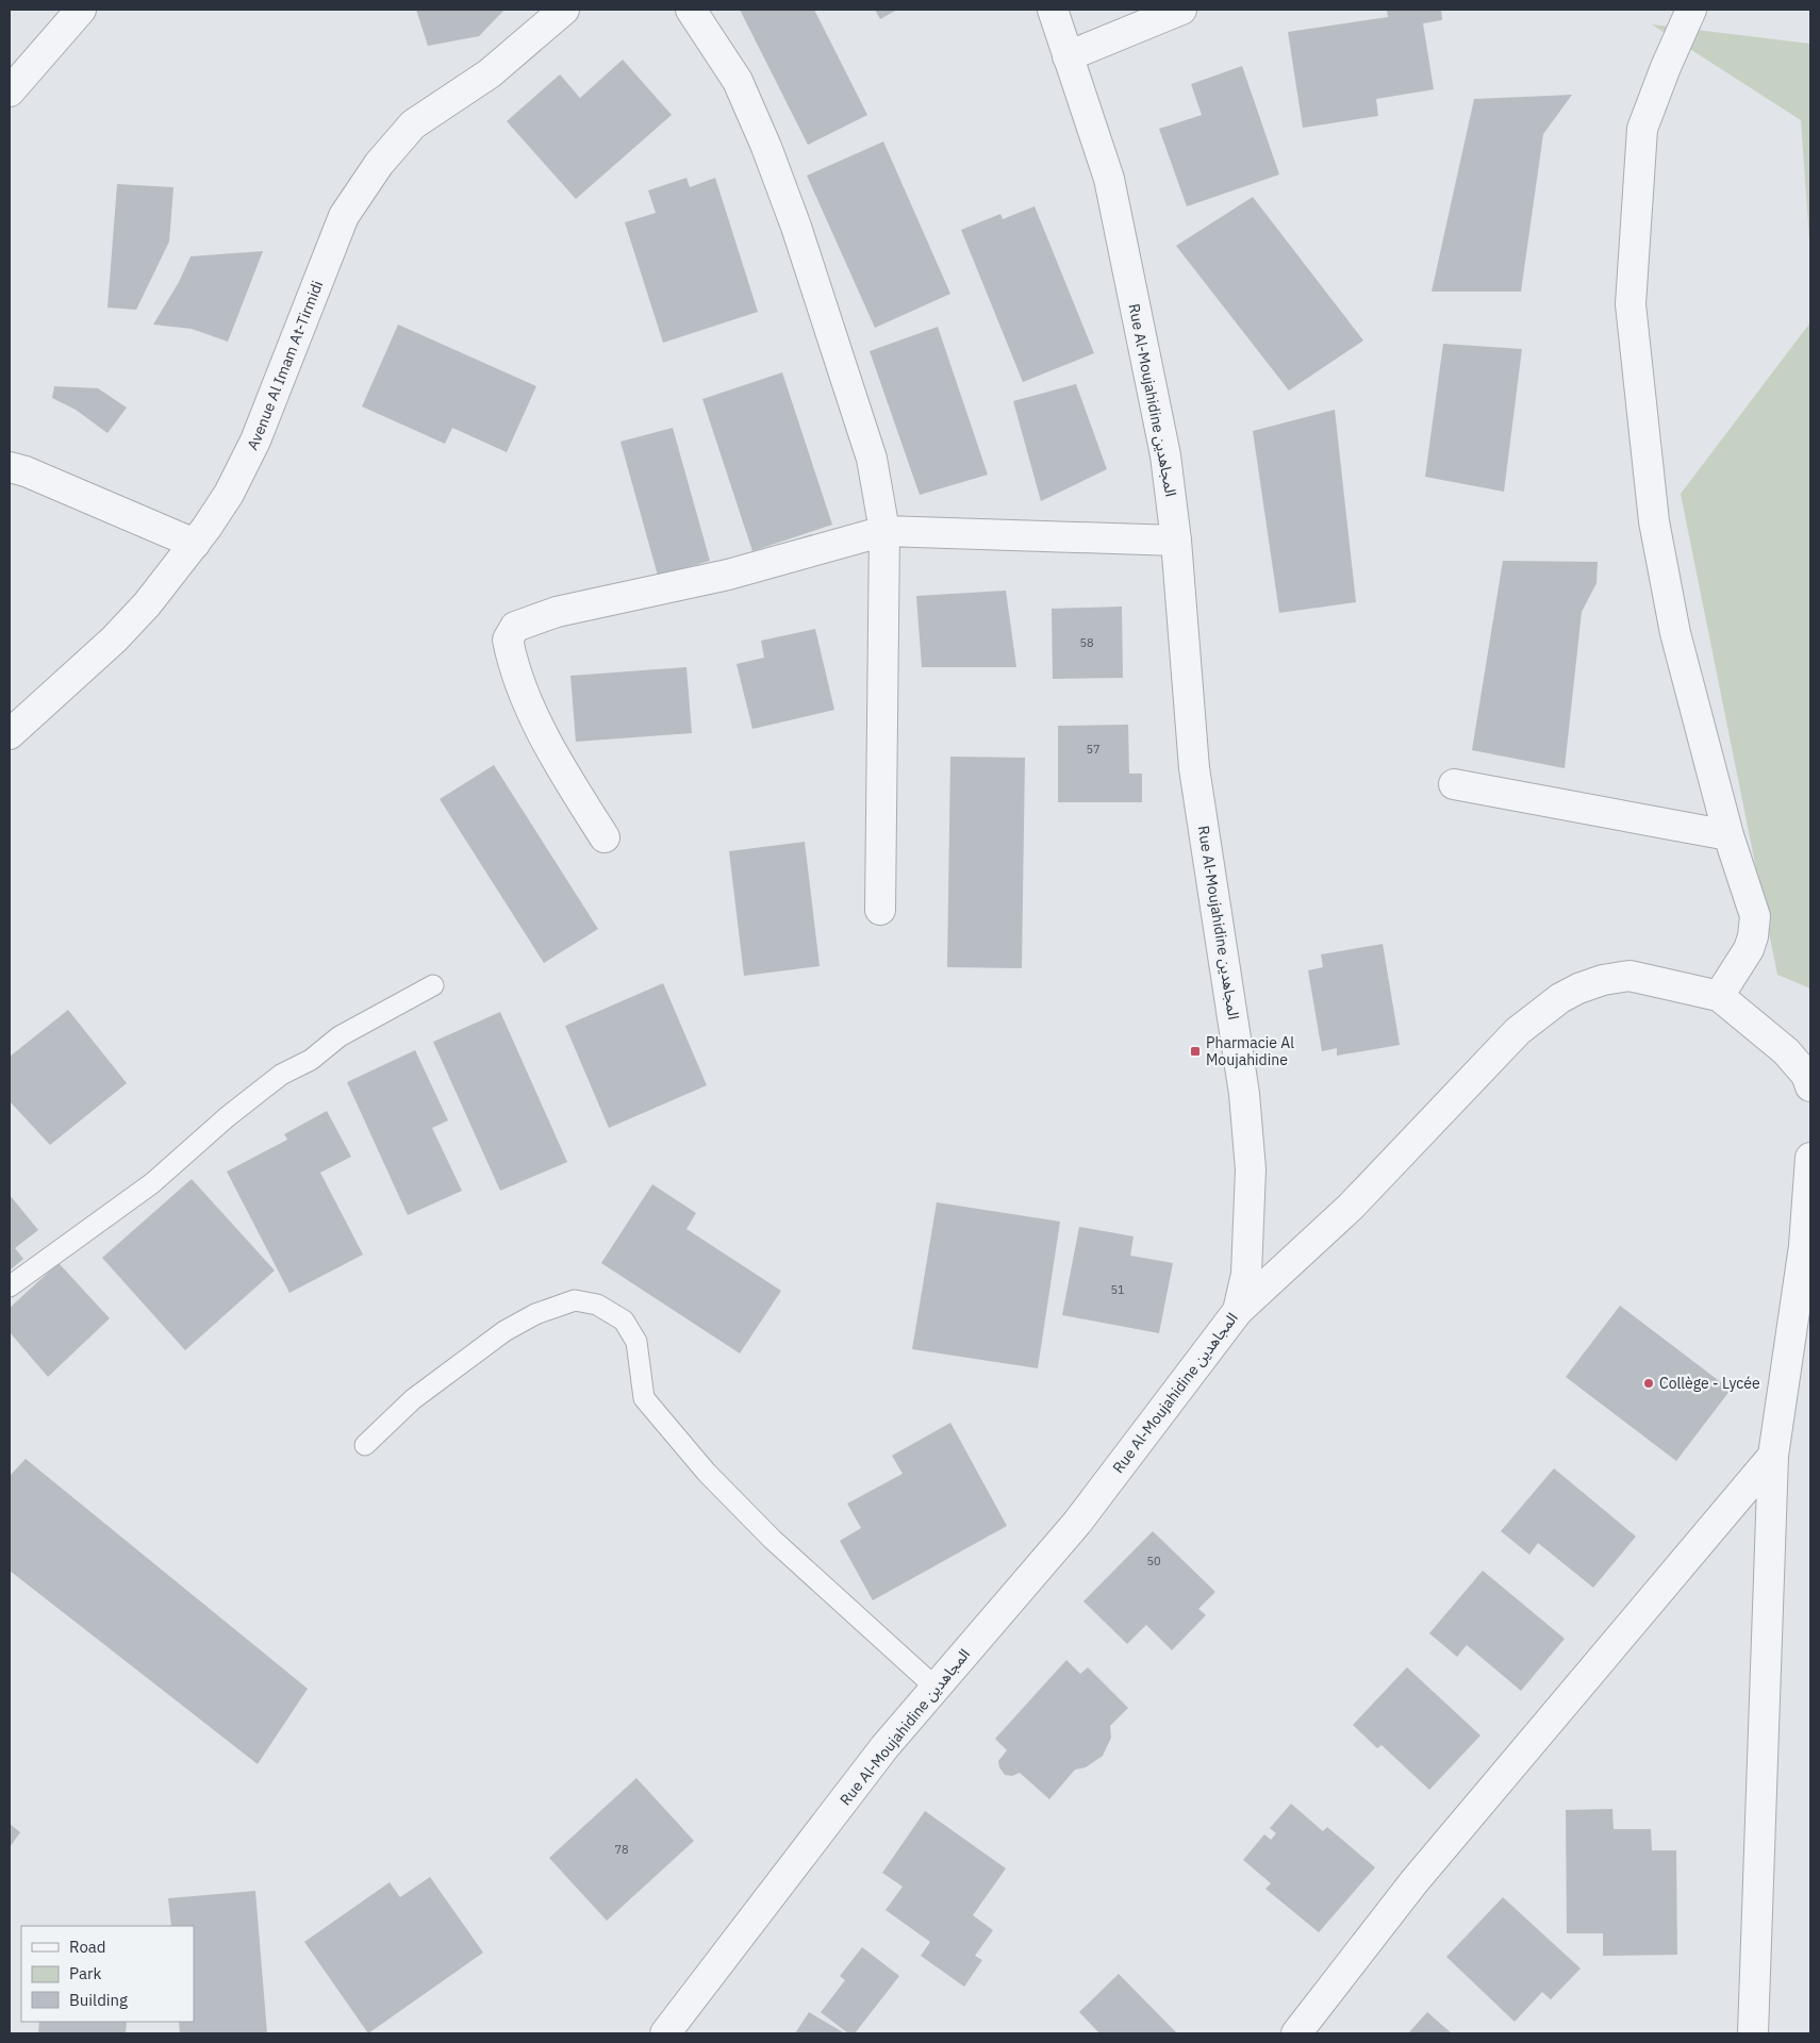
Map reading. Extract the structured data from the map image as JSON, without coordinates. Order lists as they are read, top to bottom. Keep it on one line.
{"streets":{"street":["Avenue Al Imam At-Tirmidi","Rue Al-Moujahidine المجاهدين"]},"places":{"transit":["Pharmacie Al Moujahidine"],"other":["Collège - Lycée"]},"house_numbers":["58","57","51","50","78"],"legend":["Road","Park","Building"]}
